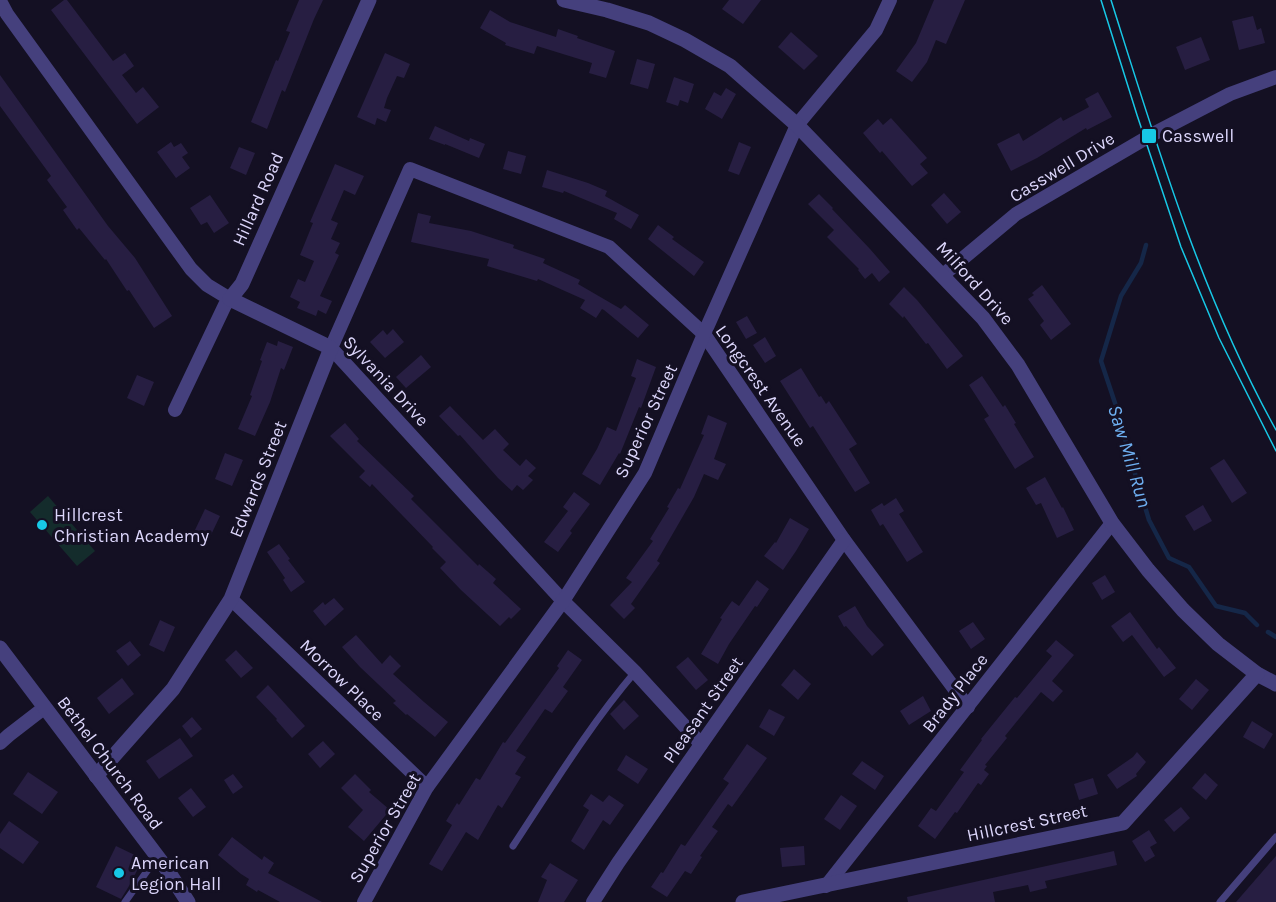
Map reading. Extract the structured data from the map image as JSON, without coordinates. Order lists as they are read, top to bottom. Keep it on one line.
{"streets":{"street":["Casswell Drive","Hillard Road","Milford Drive","Sylvania Drive","Longcrest Avenue","Superior Street","Edwards Street","Morrow Place","Brady Place","Pleasant Street","Bethel Church Road","Hillcrest Street"]},"crossings":[["Casswell Drive","Milford Drive"],["Hillard Road","Sylvania Drive"],["Milford Drive","Superior Street"],["Milford Drive","Brady Place"],["Milford Drive","Hillcrest Street"],["Sylvania Drive","Superior Street"],["Sylvania Drive","Edwards Street"],["Sylvania Drive","Pleasant Street"],["Longcrest Avenue","Superior Street"],["Longcrest Avenue","Edwards Street"],["Longcrest Avenue","Brady Place"],["Longcrest Avenue","Pleasant Street"],["Superior Street","Morrow Place"],["Edwards Street","Morrow Place"],["Edwards Street","Bethel Church Road"],["Brady Place","Hillcrest Street"]],"water":["Saw Mill Run"],"places":{"transit":["Casswell"],"other":["Hillcrest Christian Academy","American Legion Hall"]}}
